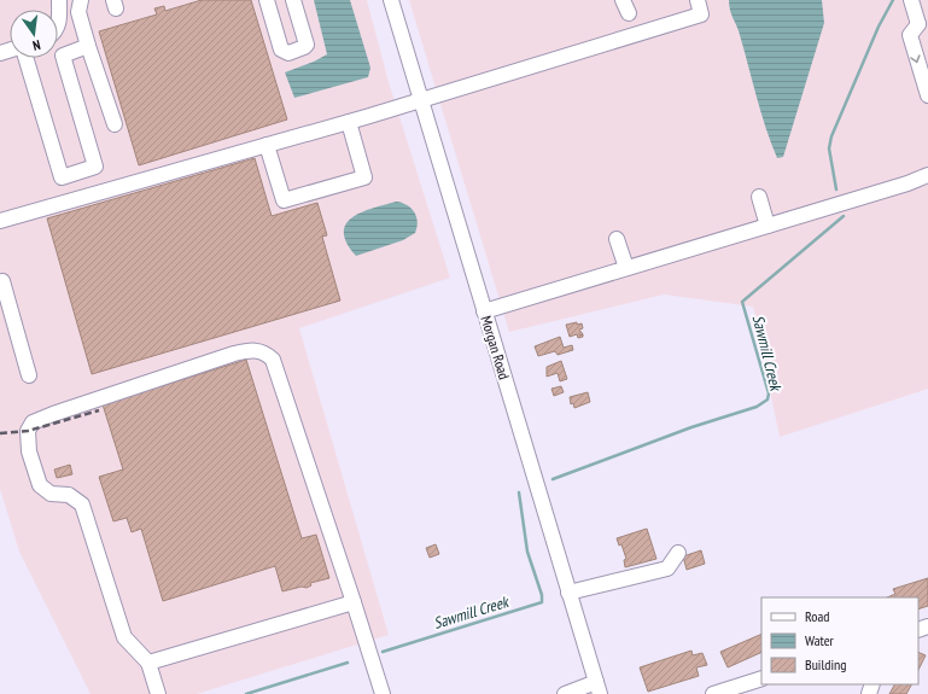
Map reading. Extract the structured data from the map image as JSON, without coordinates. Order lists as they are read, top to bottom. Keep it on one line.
{"streets":{"street":["Morgan Road"]},"water":["Sawmill Creek"],"legend":["Road","Water","Building"],"north":"bottom"}
